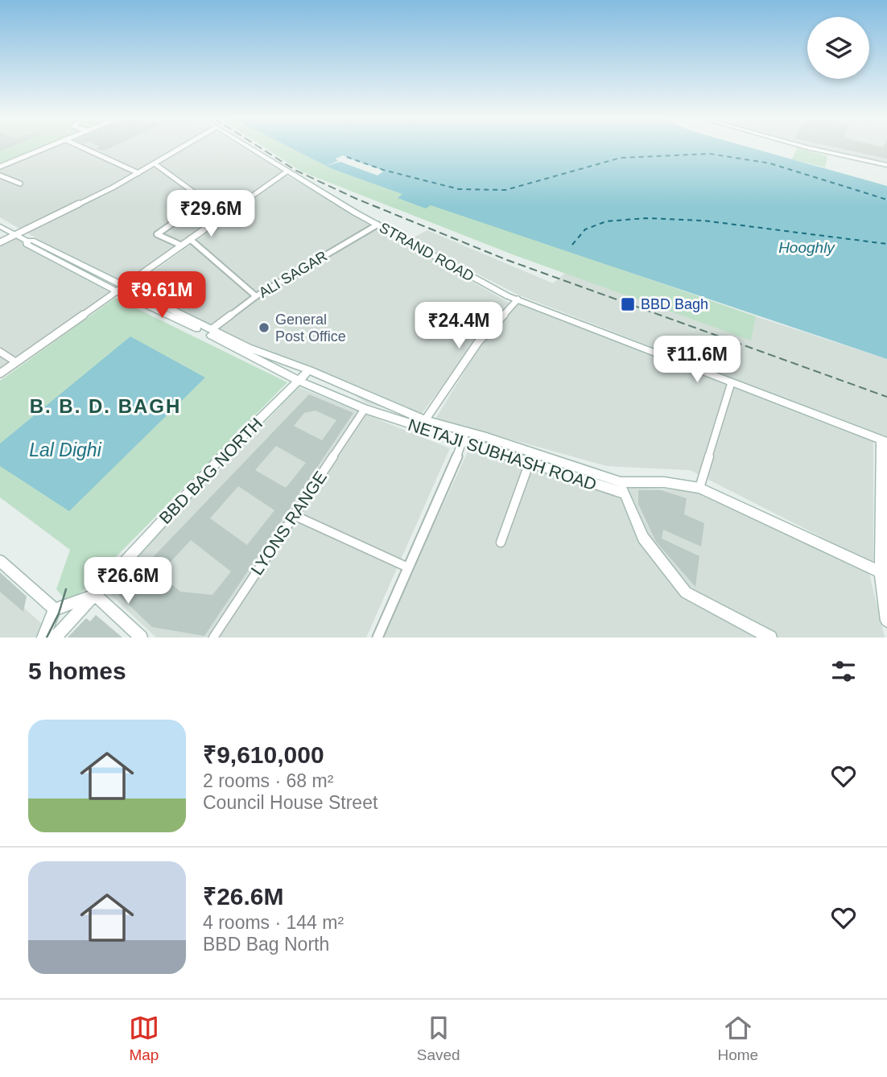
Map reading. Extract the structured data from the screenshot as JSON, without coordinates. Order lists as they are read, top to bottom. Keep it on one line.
{"streets":{"main road":["STRAND ROAD","NETAJI SUBHASH ROAD","BBD BAG NORTH"],"street":["ALI SAGAR","LYONS RANGE"]},"crossings":[["STRAND ROAD","ALI SAGAR"],["ALI SAGAR","NETAJI SUBHASH ROAD"],["NETAJI SUBHASH ROAD","BBD BAG NORTH"],["NETAJI SUBHASH ROAD","LYONS RANGE"]],"districts":["B. B. D. BAGH"],"water":["Hooghly","Lal Dighi"],"places":{"transit":["BBD Bagh"],"other":["General Post Office"]},"page":{"price":["₹29.6M","₹9.61M","₹24.4M","₹11.6M","₹26.6M"],"heading":"5 homes","list":[{"name":"₹9,610,000","note":"2 rooms · 68 m² · Council House Street"},{"name":"₹26.6M","note":"4 rooms · 144 m² · BBD Bag North"}],"tabs":["Map","Saved","Home"]}}
